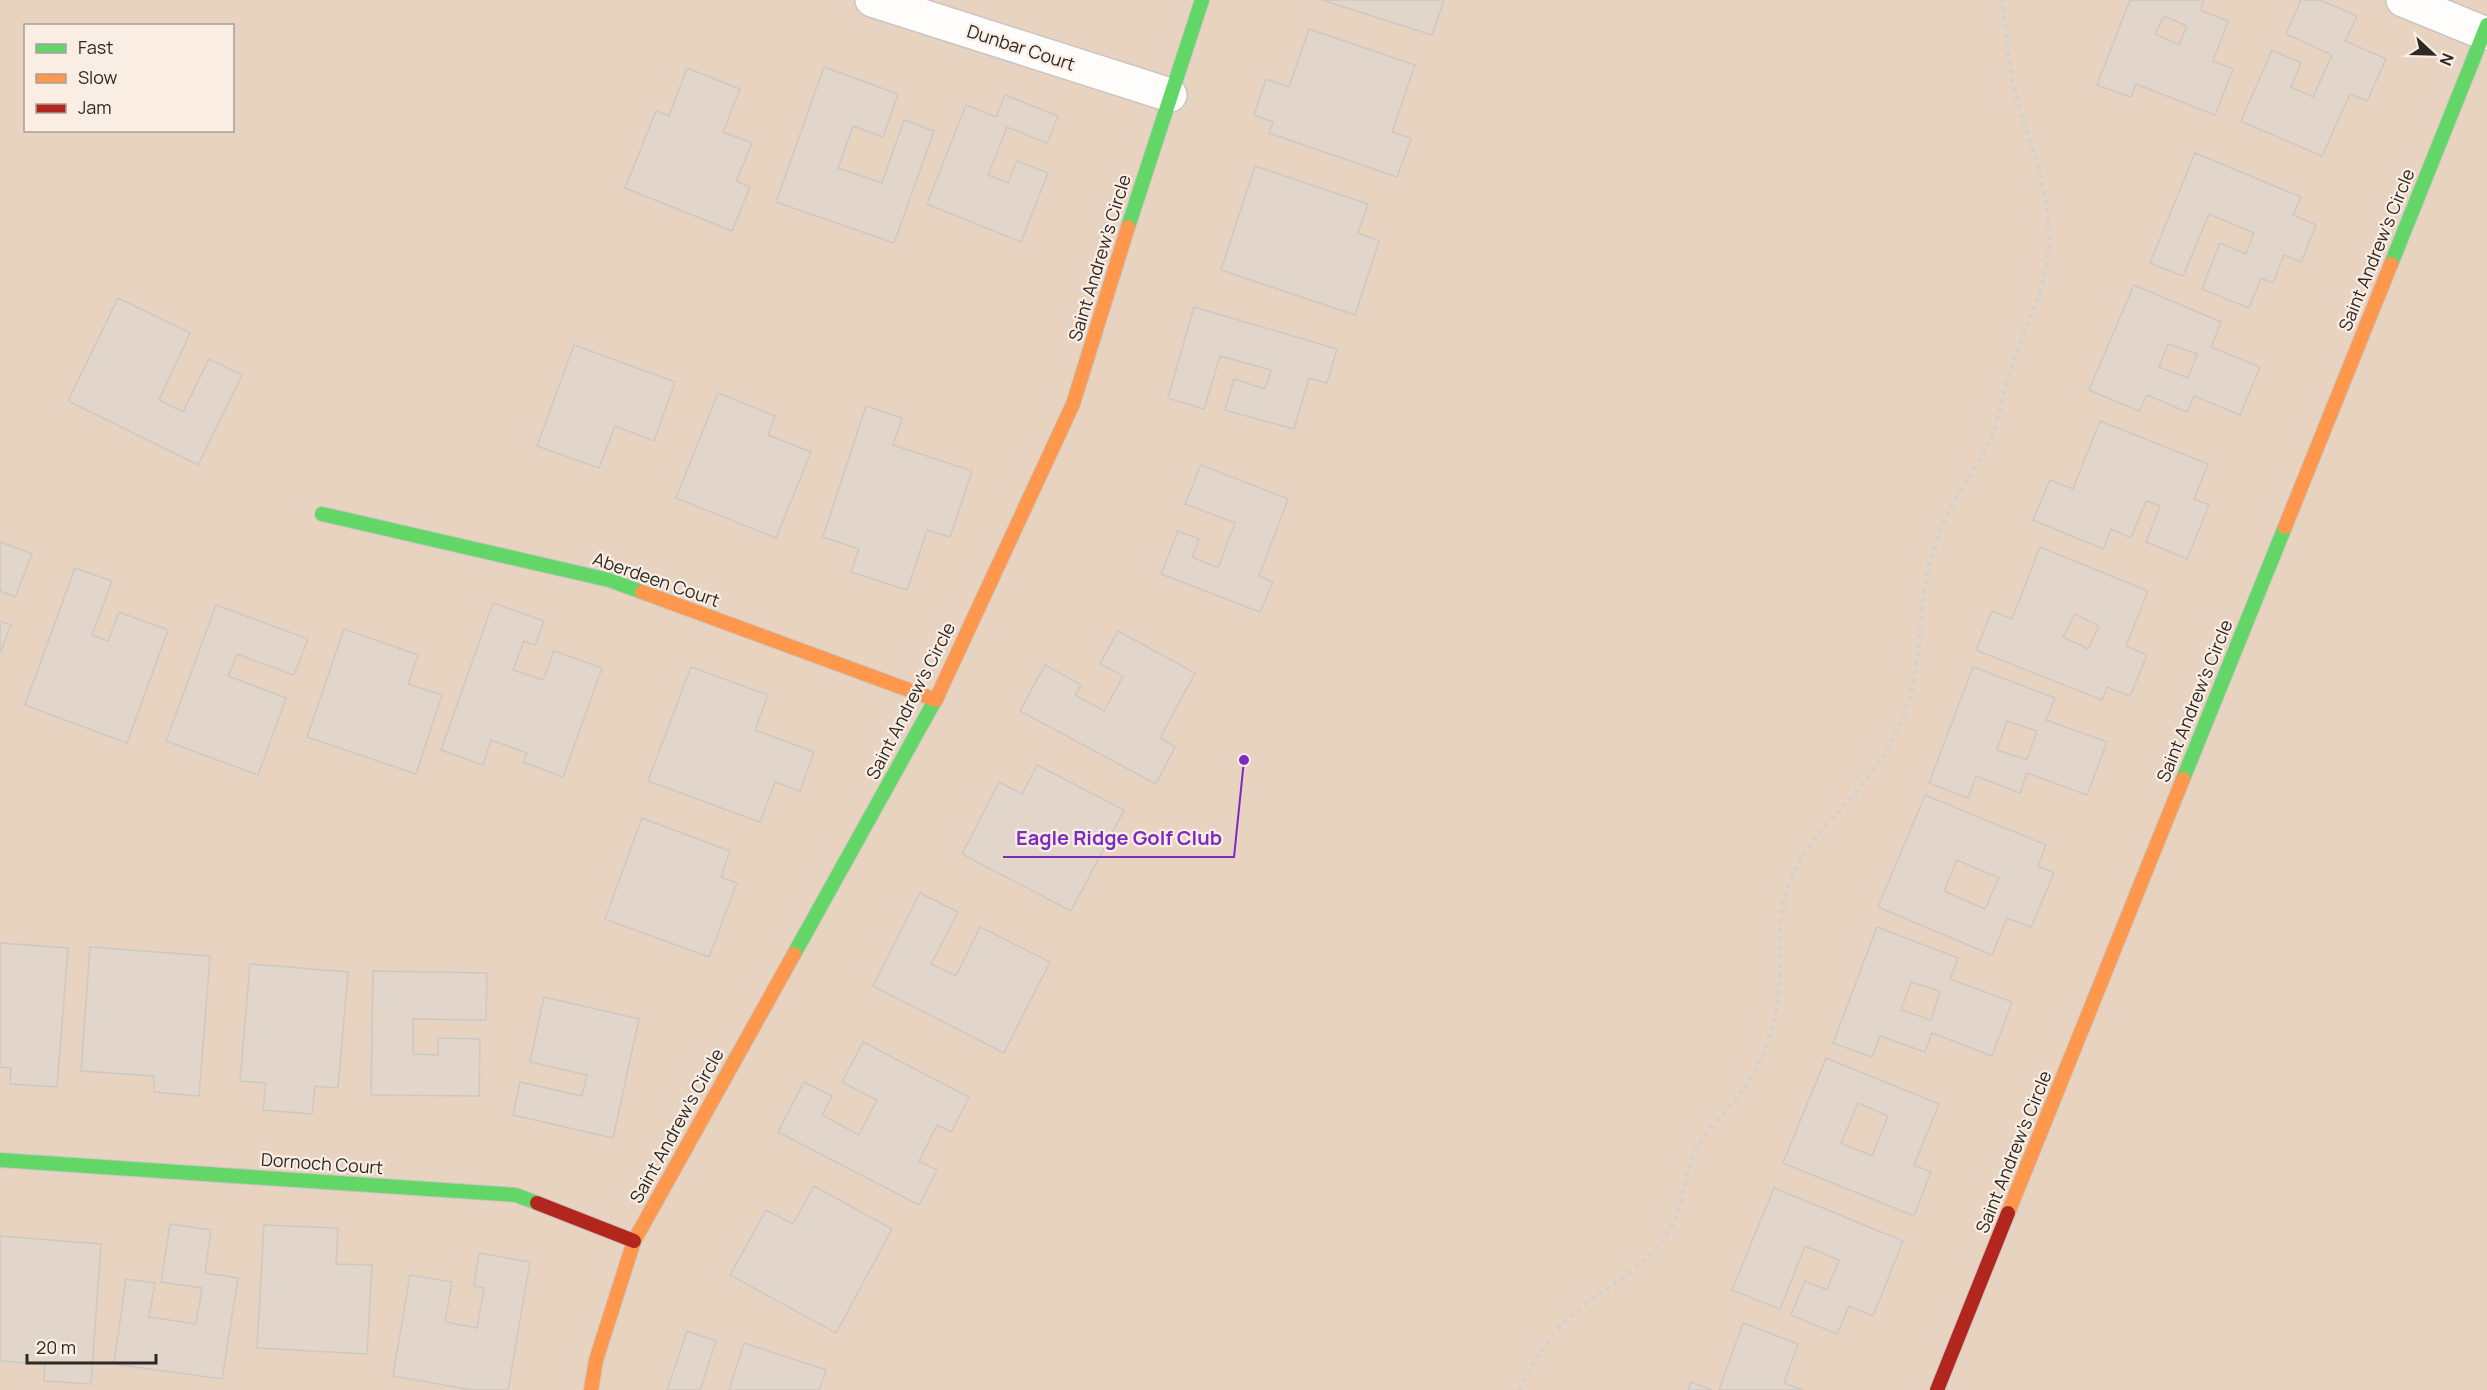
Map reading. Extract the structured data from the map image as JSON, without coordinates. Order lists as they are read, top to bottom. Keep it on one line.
{"streets":{"street":["Dunbar Court","Saint Andrew's Circle","Aberdeen Court","Dornoch Court"]},"crossings":[["Dunbar Court","Saint Andrew's Circle"],["Saint Andrew's Circle","Aberdeen Court"],["Saint Andrew's Circle","Dornoch Court"]],"places":["Eagle Ridge Golf Club"],"legend":["Fast","Slow","Jam"],"scale_bar":"20 m","north":"right"}
